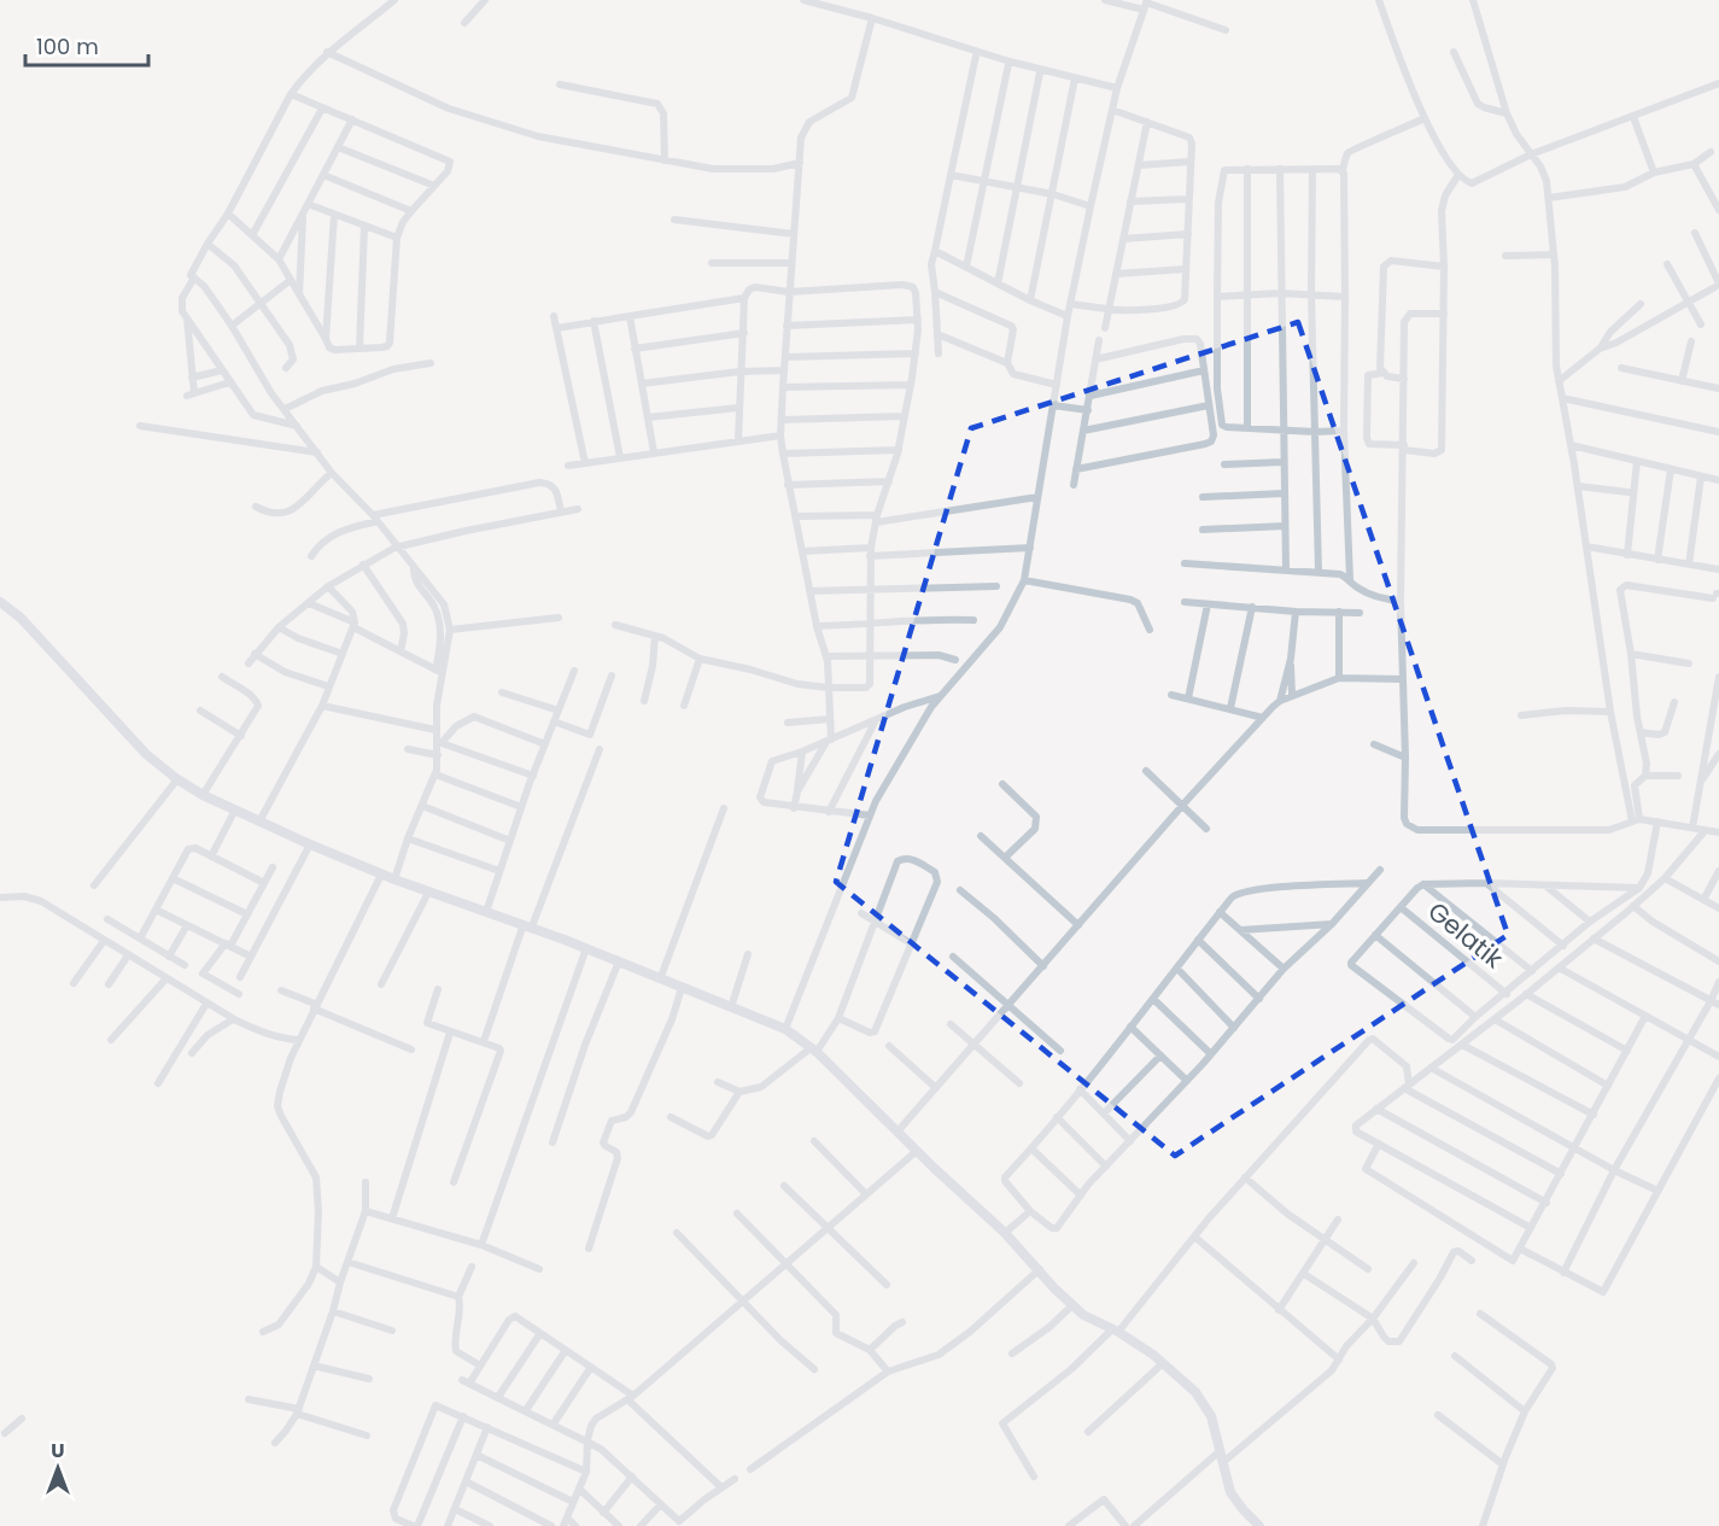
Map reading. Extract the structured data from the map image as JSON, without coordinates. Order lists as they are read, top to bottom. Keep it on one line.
{"streets":{"street":["Gelatik"]},"scale_bar":"100 m","north":"top"}
